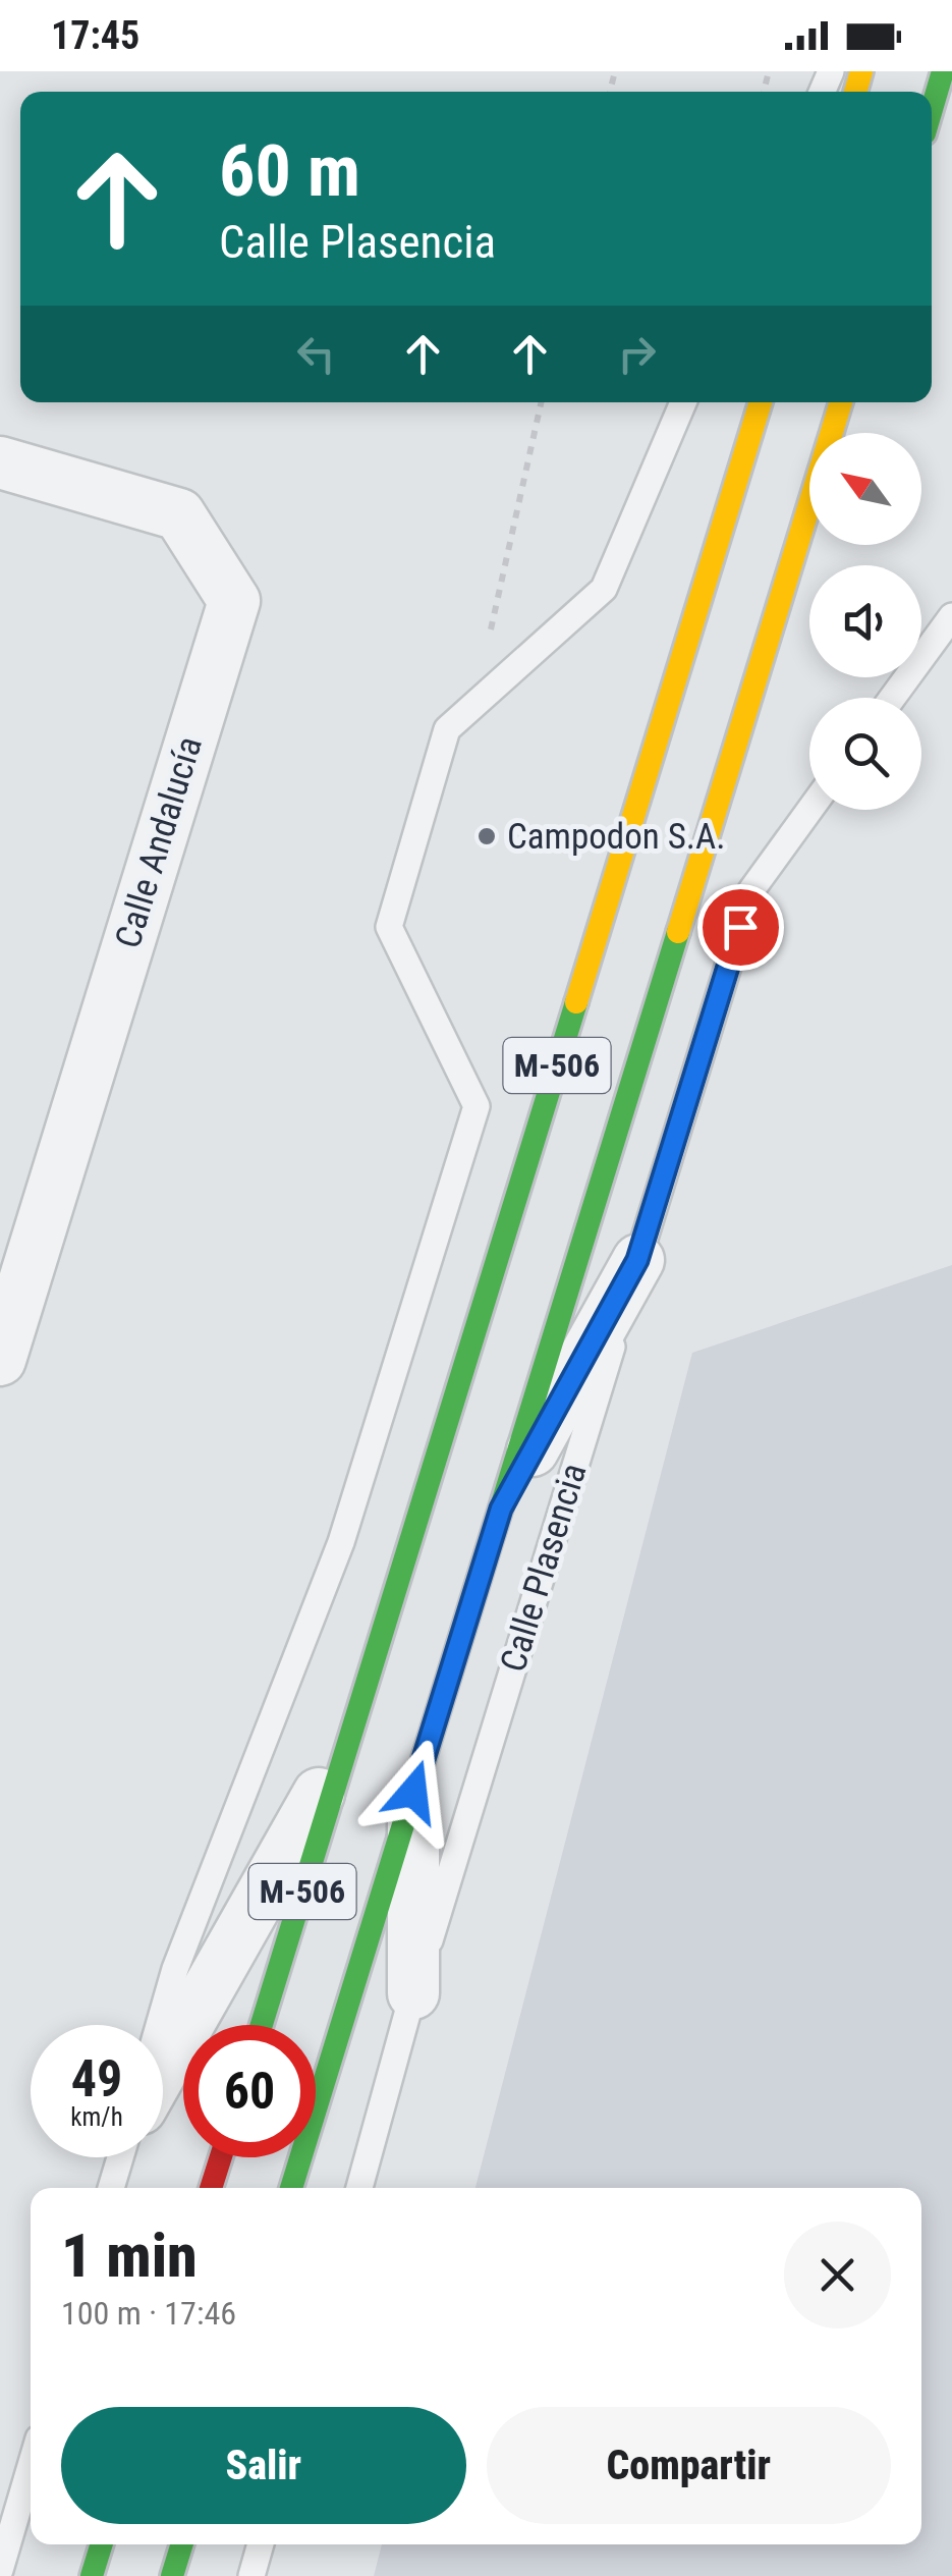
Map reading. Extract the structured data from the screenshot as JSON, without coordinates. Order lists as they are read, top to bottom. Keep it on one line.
{"streets":{"main road":["M-506"],"street":["Calle Andalucía"],"lane":["Calle Plasencia"]},"places":["Campodon S.A."],"north":"top left","page":{"status":"17:45","turn":["60 m","Calle Plasencia"],"speed":"49 km/h","limit":"60","heading":["1 min","100 m · 17:46"],"buttons":["Salir","Compartir"]}}
